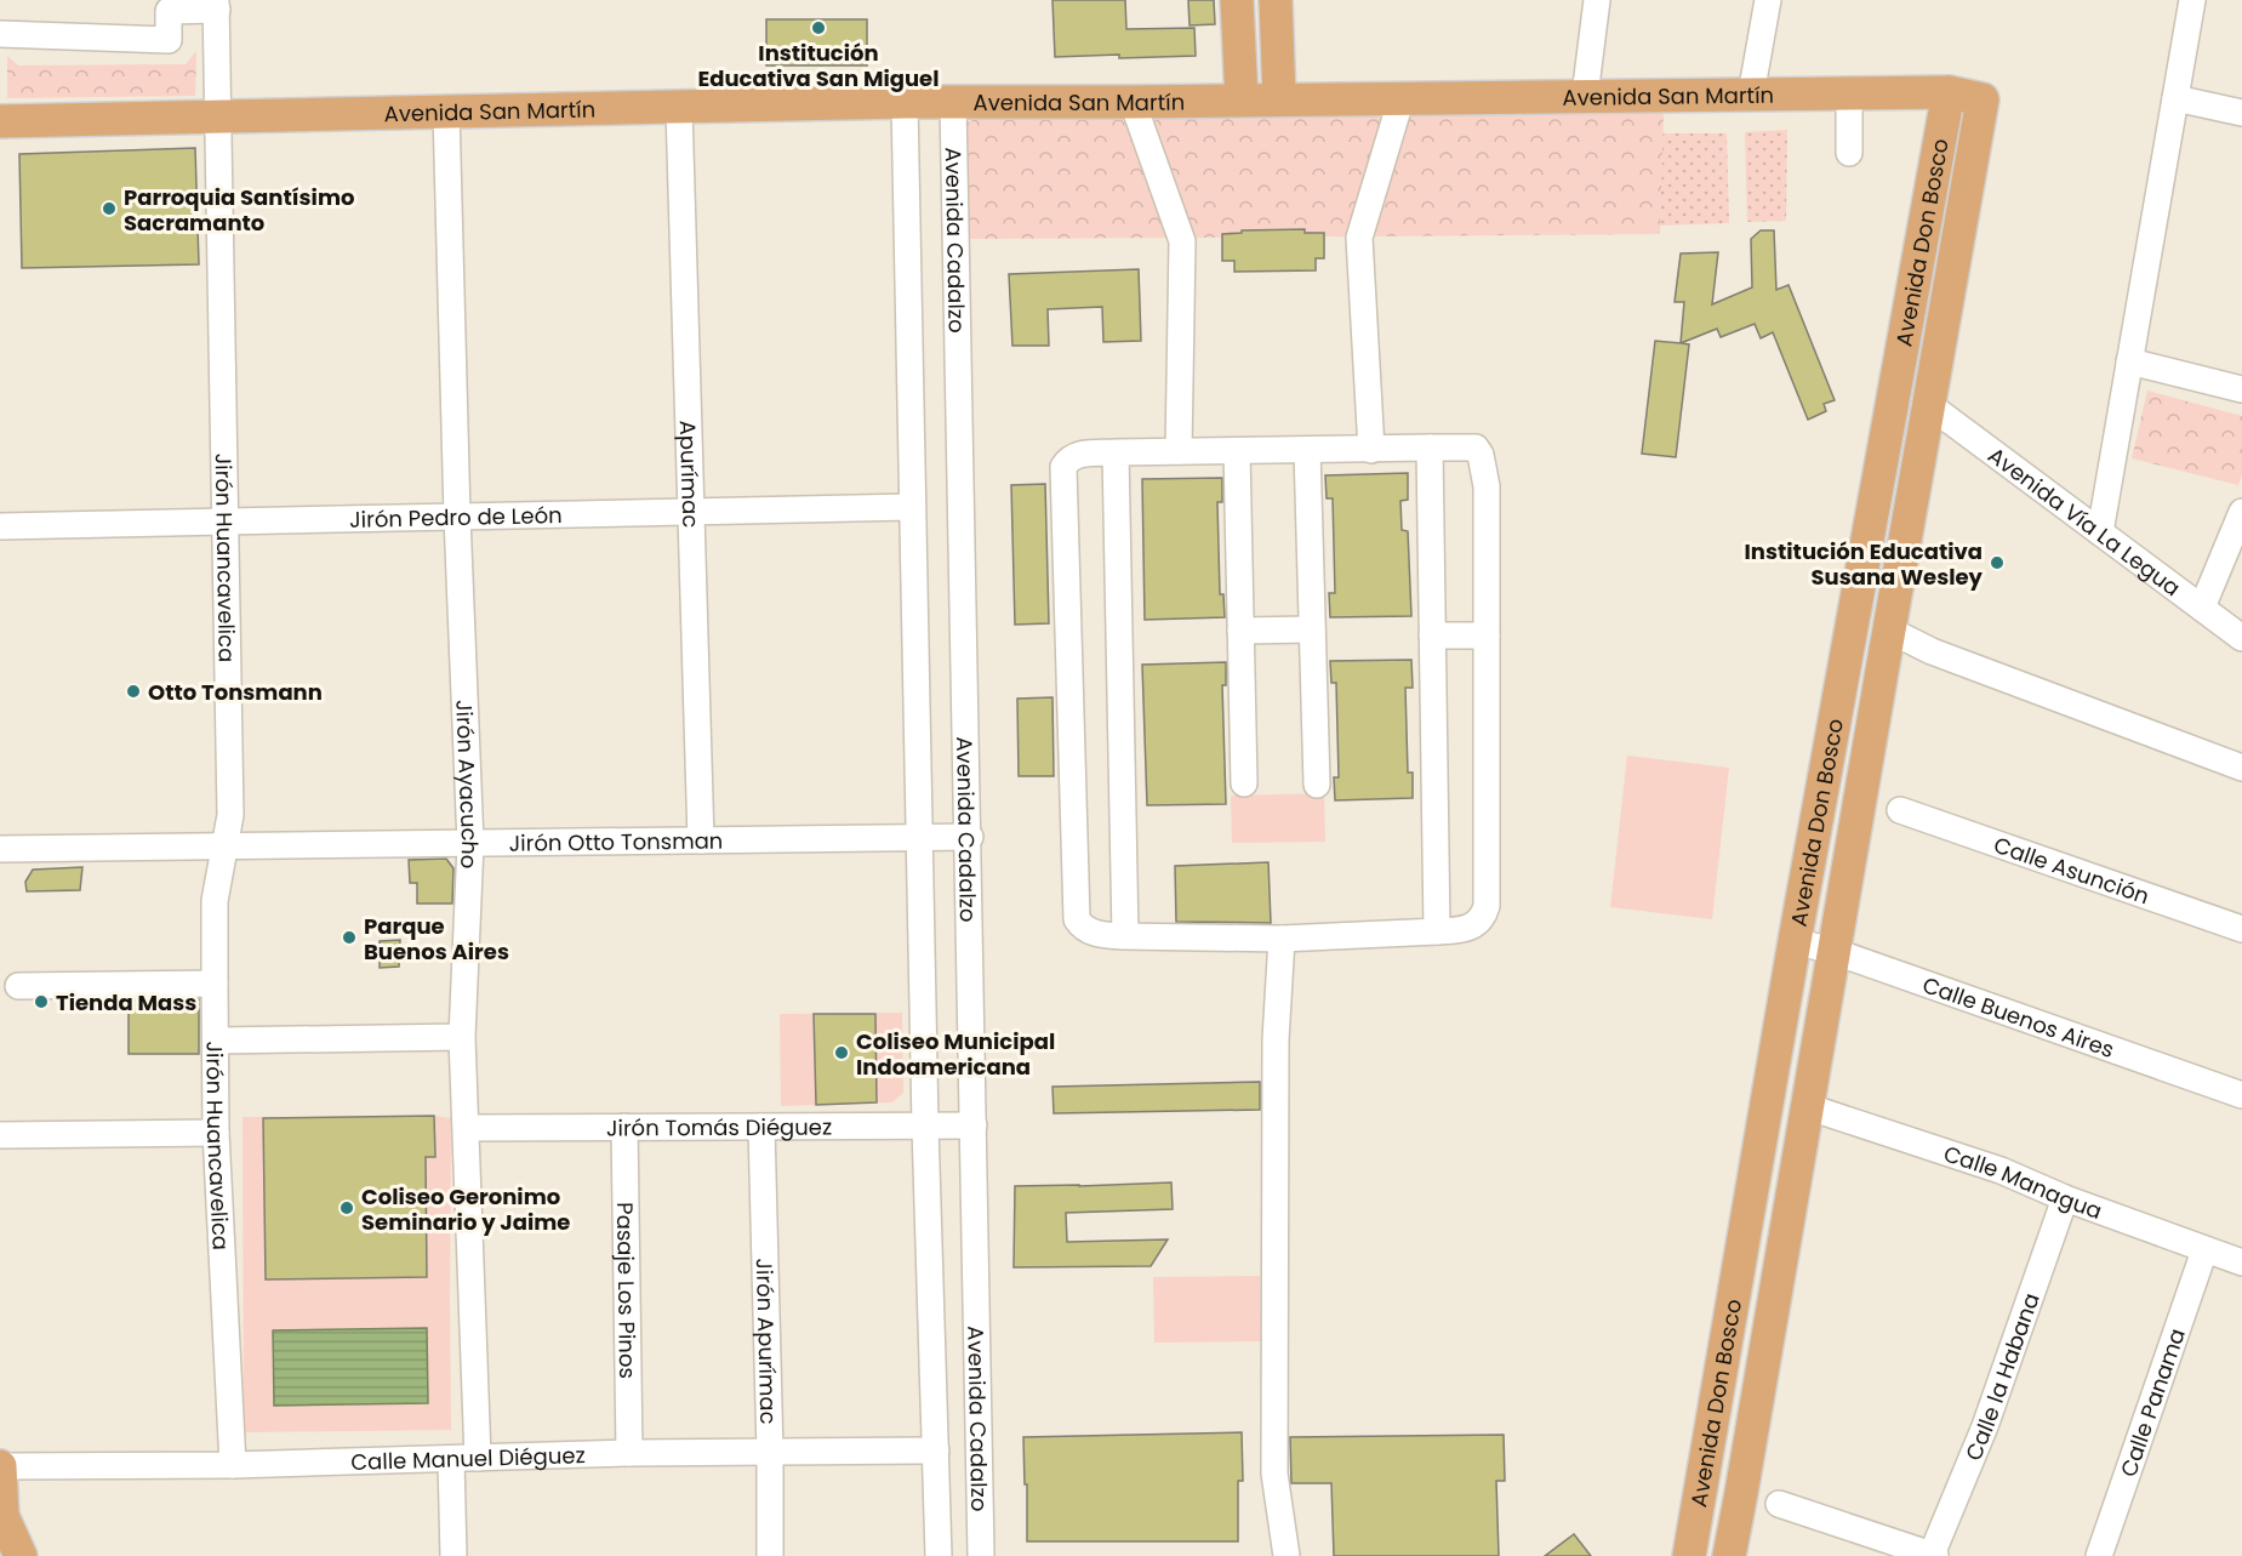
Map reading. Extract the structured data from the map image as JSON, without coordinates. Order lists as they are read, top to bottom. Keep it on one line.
{"streets":{"main road":["Avenida San Martín","Avenida Don Bosco"],"street":["Avenida Cadalzo","Apurímac","Jirón Pedro de León","Avenida Vía La Legua","Jirón Huancavelica","Jirón Ayacucho","Jirón Otto Tonsman","Calle Asunción","Calle Buenos Aires","Jirón Tomás Diéguez","Calle Managua","Pasaje Los Pinos","Jirón Apurímac","Calle la Habana","Calle Panama","Calle Manuel Diéguez"]},"crossings":[["Avenida San Martín","Avenida Cadalzo"],["Avenida San Martín","Avenida Don Bosco"],["Avenida San Martín","Apurímac"],["Avenida San Martín","Jirón Huancavelica"],["Avenida San Martín","Jirón Ayacucho"],["Avenida Cadalzo","Jirón Pedro de León"],["Avenida Cadalzo","Jirón Otto Tonsman"],["Avenida Cadalzo","Jirón Tomás Diéguez"],["Avenida Cadalzo","Calle Manuel Diéguez"],["Avenida Don Bosco","Avenida Vía La Legua"],["Avenida Don Bosco","Calle Buenos Aires"],["Avenida Don Bosco","Calle Managua"],["Apurímac","Jirón Pedro de León"],["Apurímac","Jirón Otto Tonsman"],["Jirón Pedro de León","Jirón Huancavelica"],["Jirón Pedro de León","Jirón Ayacucho"],["Jirón Huancavelica","Jirón Otto Tonsman"],["Jirón Huancavelica","Calle Manuel Diéguez"],["Jirón Ayacucho","Jirón Otto Tonsman"],["Jirón Ayacucho","Jirón Tomás Diéguez"],["Jirón Ayacucho","Calle Manuel Diéguez"],["Jirón Tomás Diéguez","Pasaje Los Pinos"],["Jirón Tomás Diéguez","Jirón Apurímac"],["Calle Managua","Calle la Habana"],["Calle Managua","Calle Panama"],["Pasaje Los Pinos","Calle Manuel Diéguez"],["Jirón Apurímac","Calle Manuel Diéguez"]],"places":["Institución Educativa San Miguel","Parroquia Santísimo Sacramanto","Institución Educativa Susana Wesley","Otto Tonsmann","Parque Buenos Aires","Tienda Mass","Coliseo Municipal Indoamericana","Coliseo Geronimo Seminario y Jaime"]}
